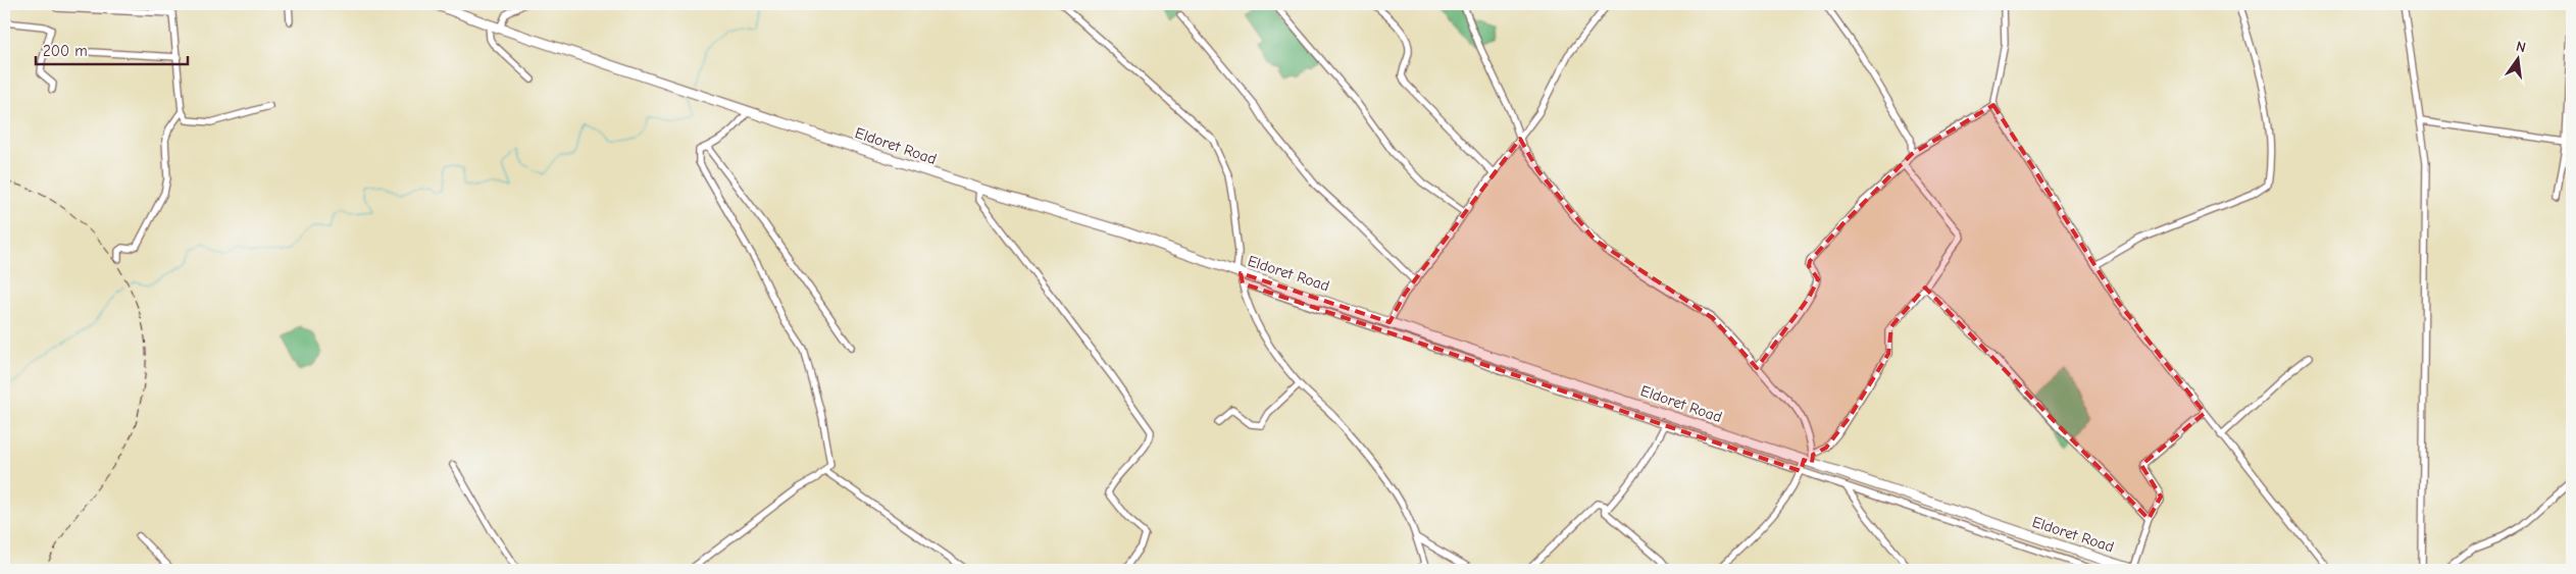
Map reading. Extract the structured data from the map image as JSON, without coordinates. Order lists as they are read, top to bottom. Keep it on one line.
{"streets":{"highway":["Eldoret Road"]},"scale_bar":"200 m","north":"top"}
